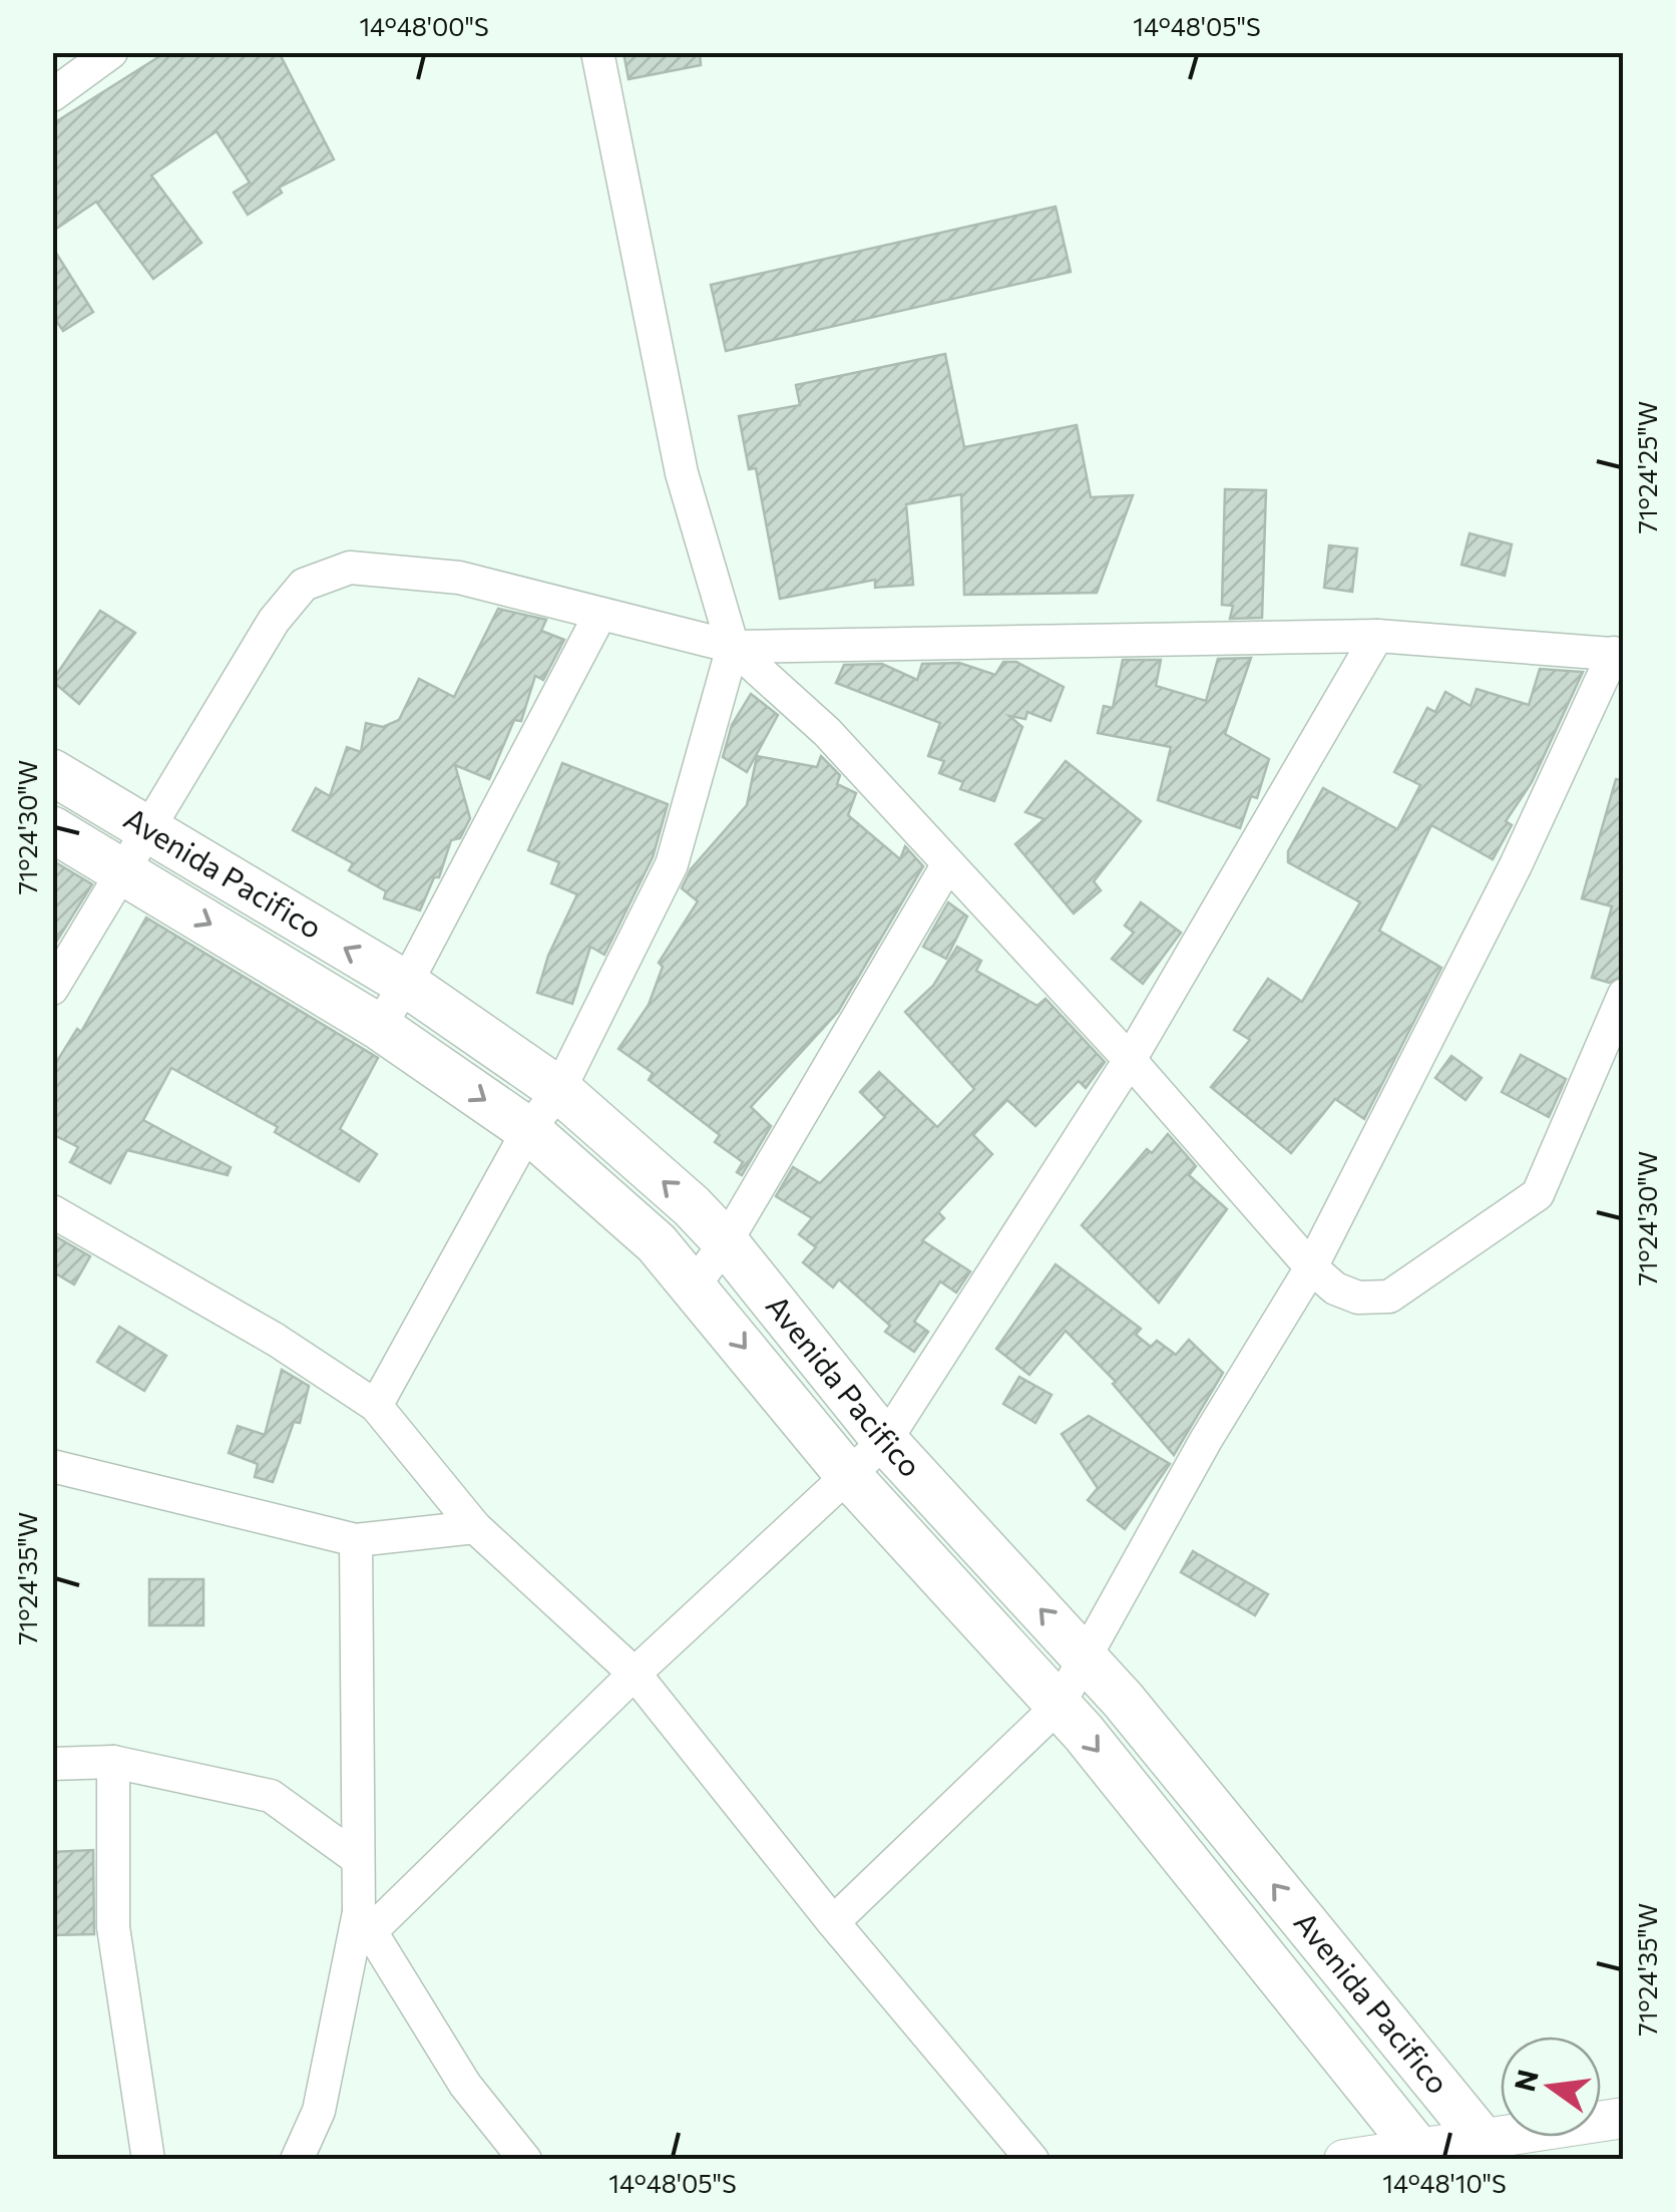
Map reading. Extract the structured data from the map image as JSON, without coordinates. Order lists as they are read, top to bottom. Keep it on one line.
{"streets":{"main road":["Avenida Pacifico"]},"north":"left","coordinates":["14°48'00\"S","14°48'05\"S","71°24'25\"W","71°24'30\"W","71°24'35\"W","14°48'10\"S"]}
